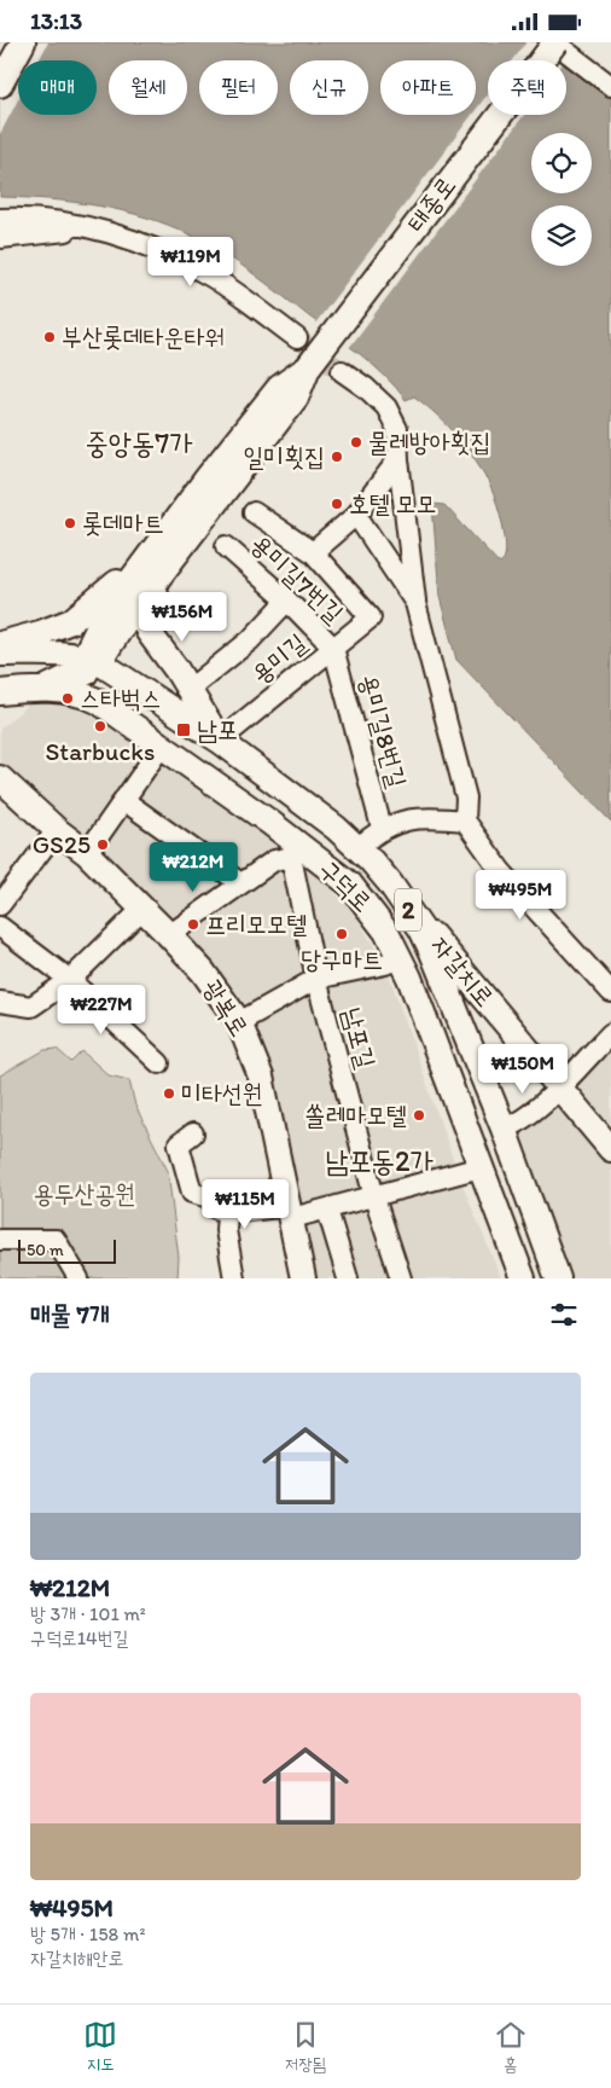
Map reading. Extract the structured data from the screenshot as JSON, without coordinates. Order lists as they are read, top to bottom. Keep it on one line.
{"streets":{"main road":["태종로","구덕로","2","자갈치로","광복로"],"street":["용미길7번길","용미길","용미길8번길","남포길"]},"crossings":[["태종로","구덕로"],["용미길7번길","용미길"],["용미길7번길","용미길8번길"],["용미길","용미길8번길"],["용미길","구덕로"],["구덕로","자갈치로"],["구덕로","남포길"]],"districts":["중앙동7가","남포동2가"],"parks":["용두산공원"],"places":{"other":["부산롯데타운타워","물레방아횟집","일미횟집","호텔 모모","롯데마트","스타벅스","Starbucks","GS25","프리모모텔","당구마트","미타선원","쏠레마모텔"],"transit":["남포"]},"scale_bar":"50 m","page":{"status":"13:13","chip":["매매","월세","필터","신규","아파트","주택"],"price":["₩119M","₩156M","₩212M","₩495M","₩227M","₩150M","₩115M"],"scale":"50 m","heading":"매물 7개","list":[{"name":"₩212M","note":"방 3개 · 101 m² · 구덕로14번길"},{"name":"₩495M","note":"방 5개 · 158 m² · 자갈치해안로"}],"tabs":["지도","저장됨","홈"]}}
